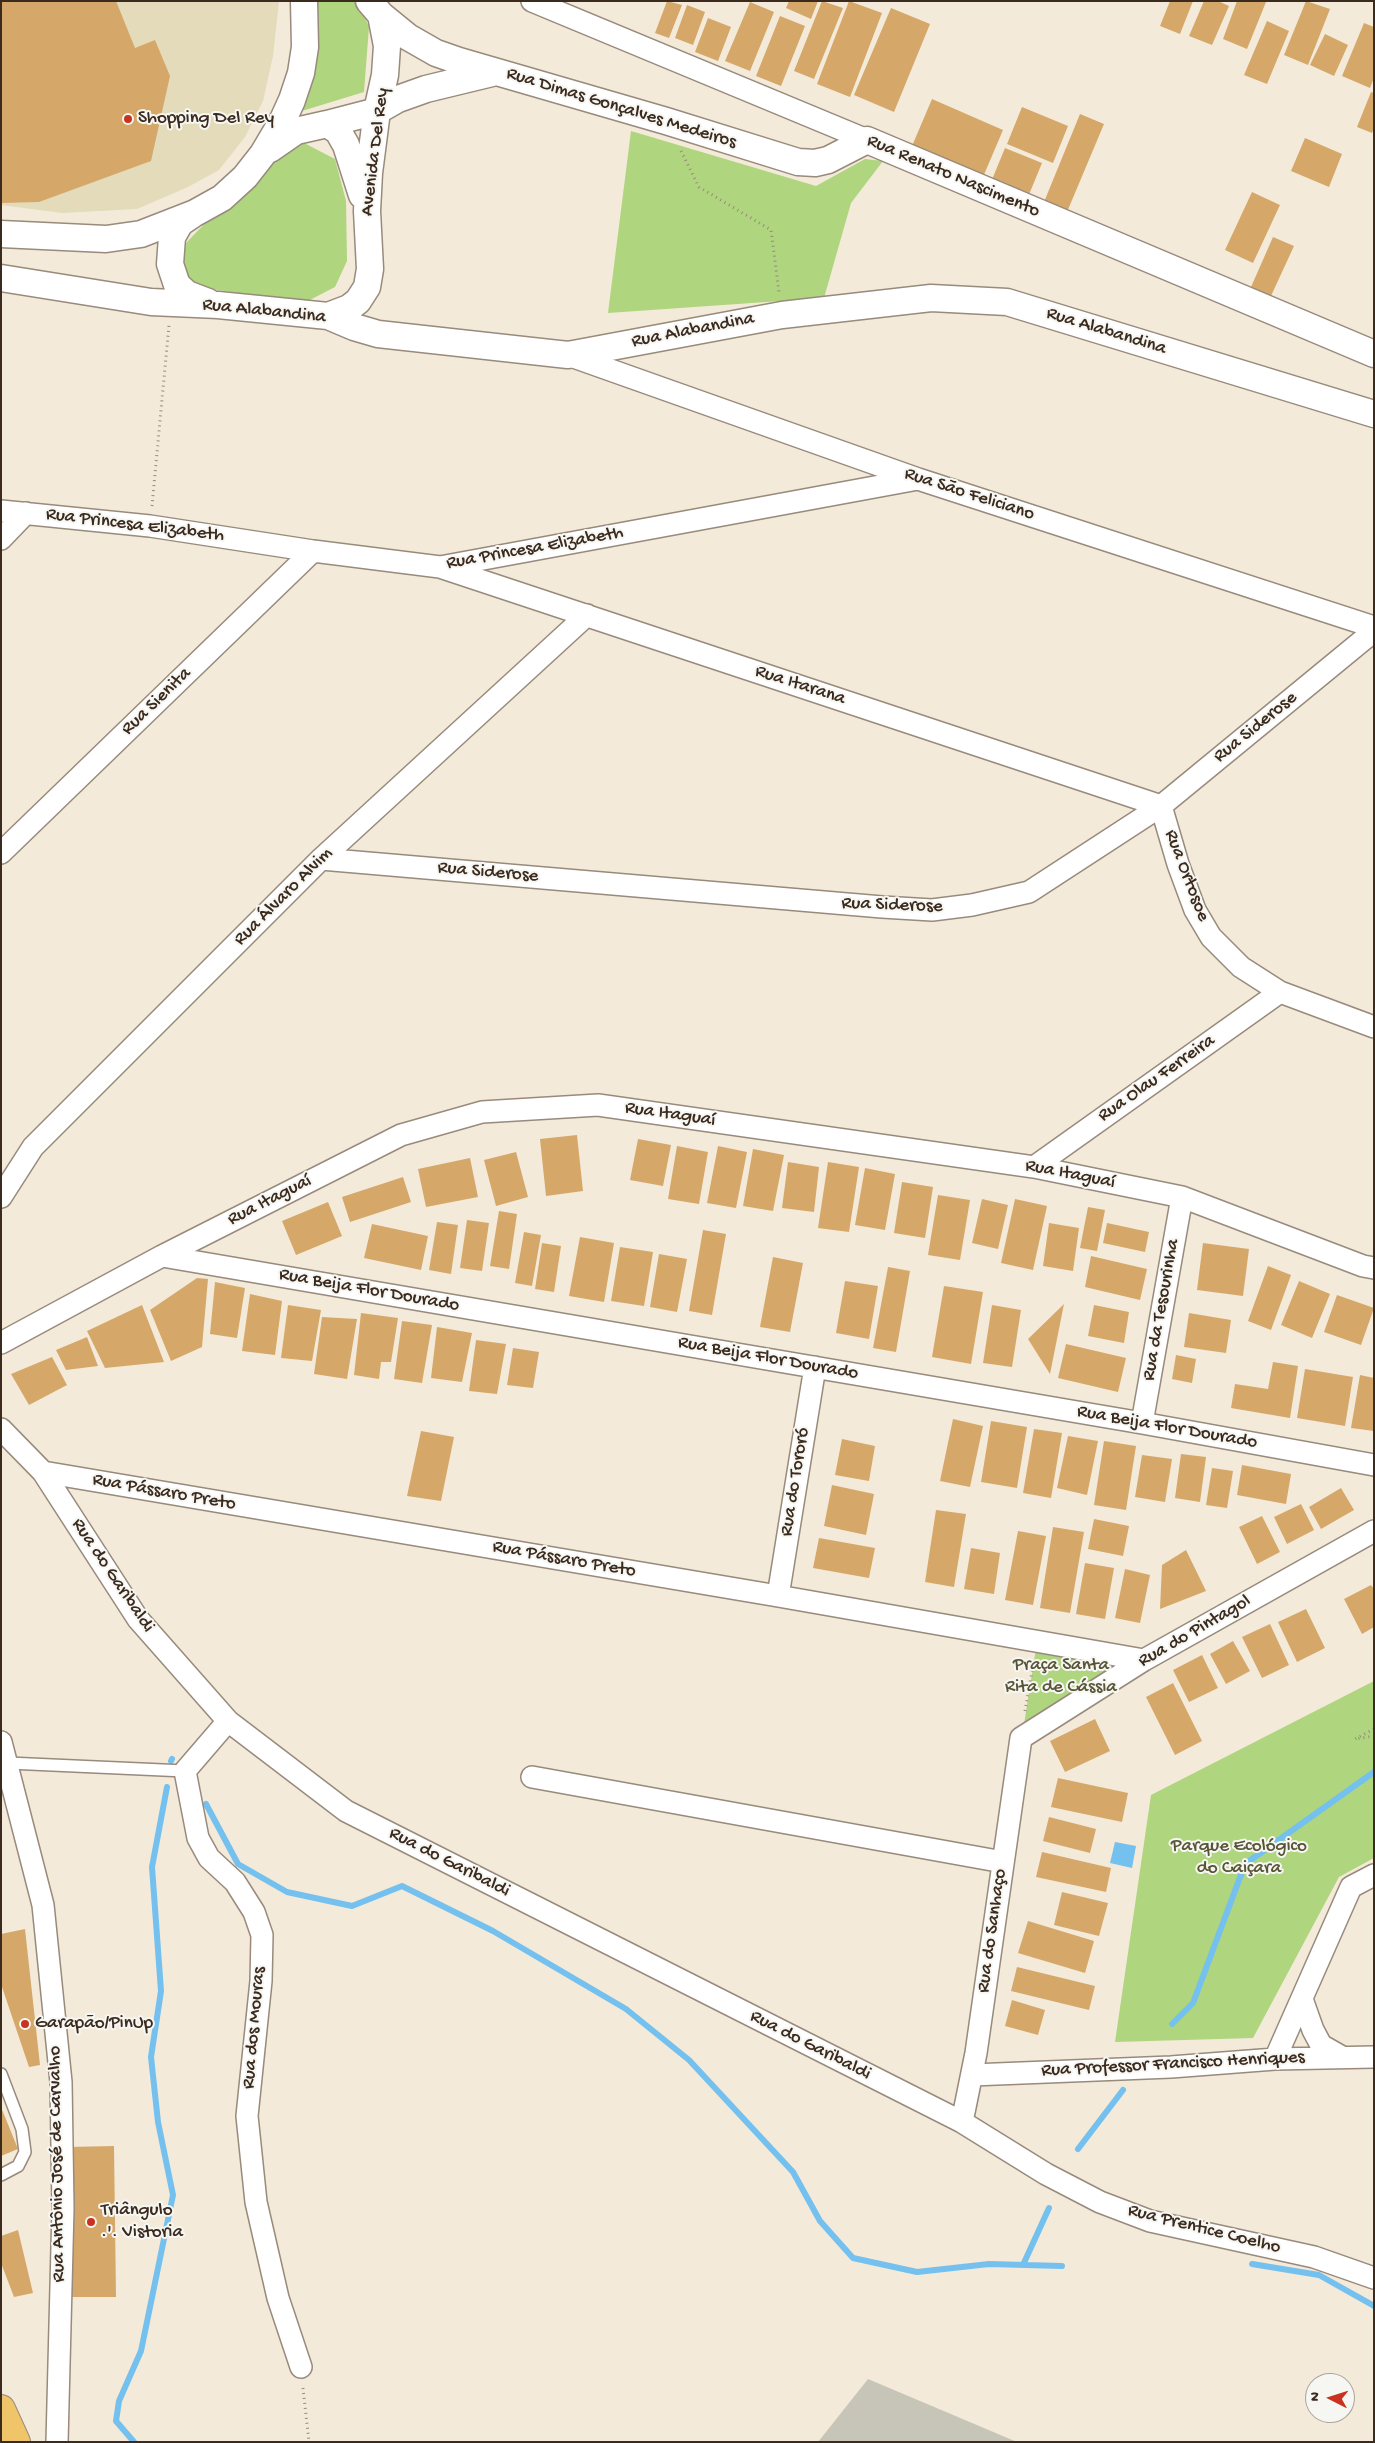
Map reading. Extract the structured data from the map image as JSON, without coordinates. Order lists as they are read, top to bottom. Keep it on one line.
{"streets":{"street":["Rua Dimas Gonçalves Medeiros","Avenida Del Rey","Rua Renato Nascimento","Rua Alabandina","Rua São Feliciano","Rua Princesa Elizabeth","Rua Itarana","Rua Sienita","Rua Siderose","Rua Ortosoe","Rua Álvaro Alvim","Rua Olau Ferreira","Rua Itaguaí","Rua Beija Flor Dourado","Rua da Tesourinha","Rua do Tororó","Rua Pássaro Preto","Rua do Garibaldi","Rua do Pintagol","Rua do Sanhaço","Rua dos Mouras","Rua Professor Francisco Henriques","Rua Antônio José de Carvalho","Rua Prentice Coelho"]},"crossings":[["Rua Dimas Gonçalves Medeiros","Avenida Del Rey"],["Rua Dimas Gonçalves Medeiros","Rua Renato Nascimento"],["Avenida Del Rey","Rua Alabandina"],["Rua Alabandina","Rua São Feliciano"],["Rua São Feliciano","Rua Princesa Elizabeth"],["Rua Princesa Elizabeth","Rua Itarana"],["Rua Princesa Elizabeth","Rua Sienita"],["Rua Itarana","Rua Siderose"],["Rua Itarana","Rua Ortosoe"],["Rua Itarana","Rua Álvaro Alvim"],["Rua Siderose","Rua Ortosoe"],["Rua Siderose","Rua Álvaro Alvim"],["Rua Ortosoe","Rua Olau Ferreira"],["Rua Olau Ferreira","Rua Itaguaí"],["Rua Itaguaí","Rua Beija Flor Dourado"],["Rua Itaguaí","Rua da Tesourinha"],["Rua Beija Flor Dourado","Rua da Tesourinha"],["Rua Beija Flor Dourado","Rua do Tororó"],["Rua do Tororó","Rua Pássaro Preto"],["Rua Pássaro Preto","Rua do Garibaldi"],["Rua Pássaro Preto","Rua do Pintagol"],["Rua do Garibaldi","Rua do Sanhaço"],["Rua do Garibaldi","Rua Prentice Coelho"],["Rua do Pintagol","Rua do Sanhaço"],["Rua do Sanhaço","Rua Professor Francisco Henriques"],["Rua do Sanhaço","Rua Prentice Coelho"]],"parks":["Praça Santa Rita de Cássia","Parque Ecológico do Caiçara"],"places":["Shopping Del Rey","Garapão/PinUp","Triângulo .'. Vistoria"],"north":"left"}
